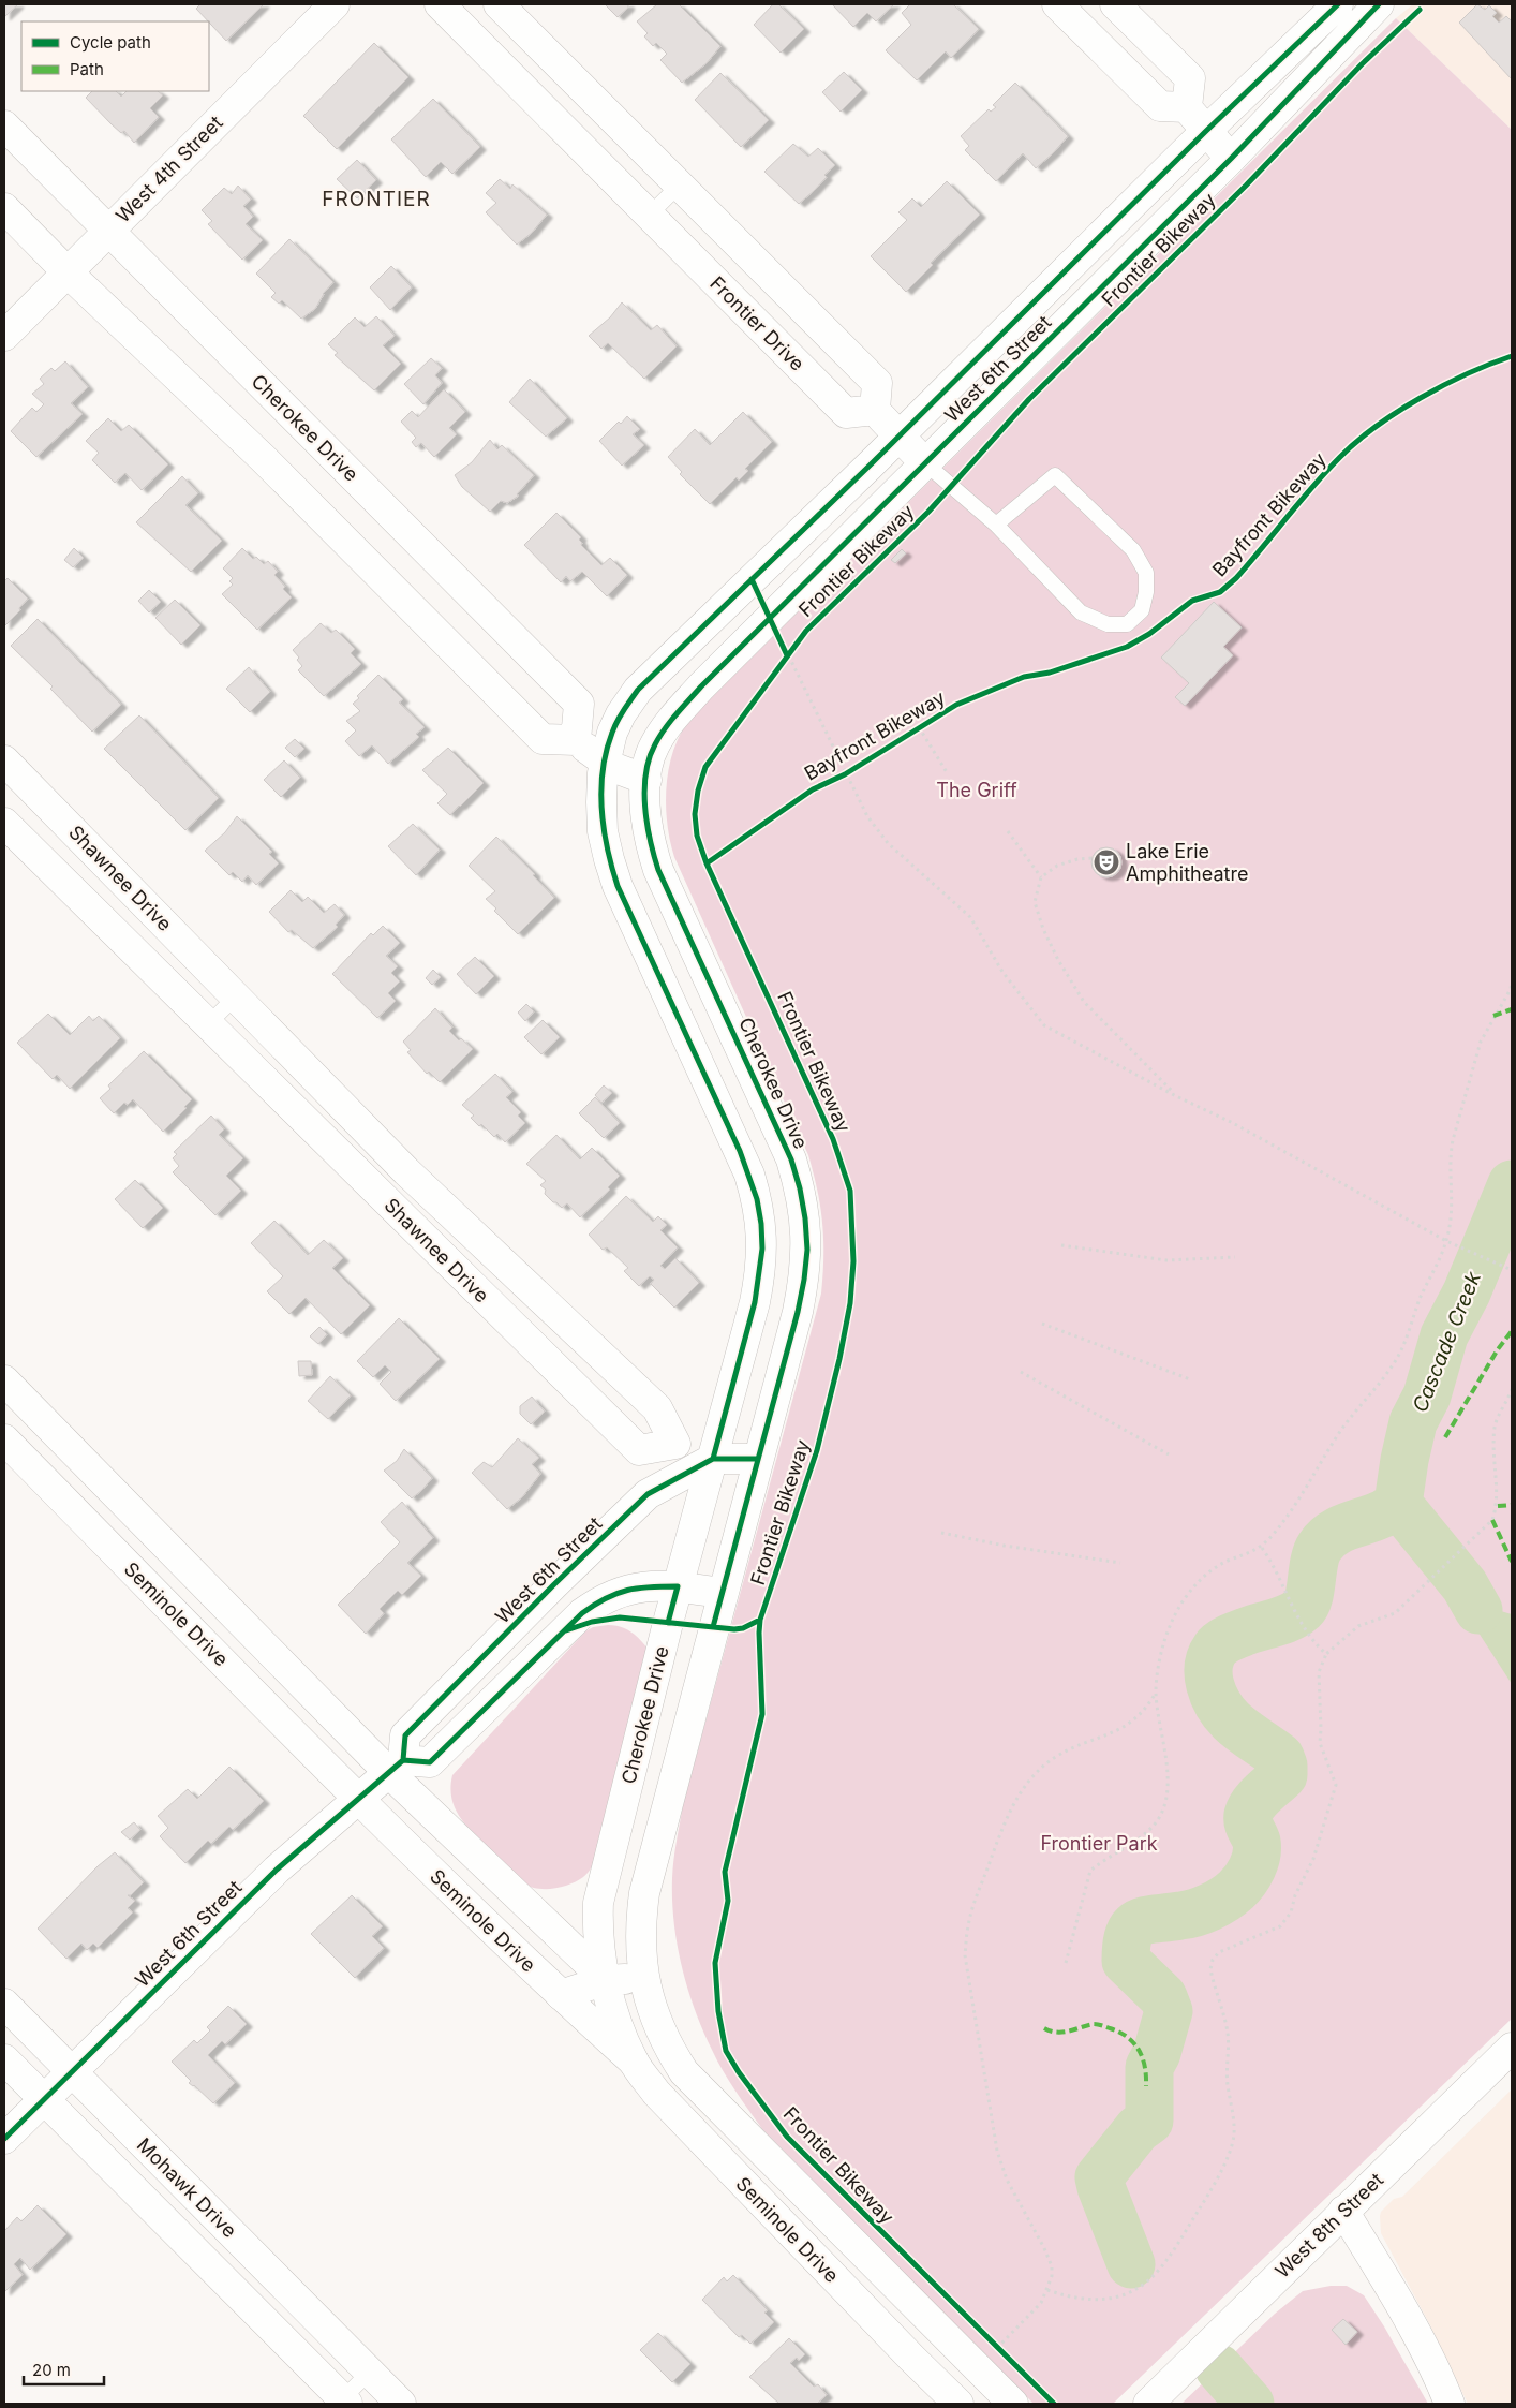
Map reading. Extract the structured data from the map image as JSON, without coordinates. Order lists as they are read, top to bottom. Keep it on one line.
{"streets":{"street":["West 4th Street","Frontier Drive","West 6th Street","Cherokee Drive","Shawnee Drive","Seminole Drive","Mohawk Drive","West 8th Street"],"cycle path":["Frontier Bikeway","Bayfront Bikeway"]},"crossings":[["West 4th Street","Cherokee Drive"],["West 6th Street","Cherokee Drive"],["West 6th Street","Seminole Drive"],["West 6th Street","Mohawk Drive"],["Cherokee Drive","Seminole Drive"]],"districts":["FRONTIER"],"water":["Cascade Creek"],"parks":["The Griff","Frontier Park"],"places":{"theatre":["Lake Erie Amphitheatre"]},"legend":["Cycle path","Path"],"scale_bar":"20 m"}
